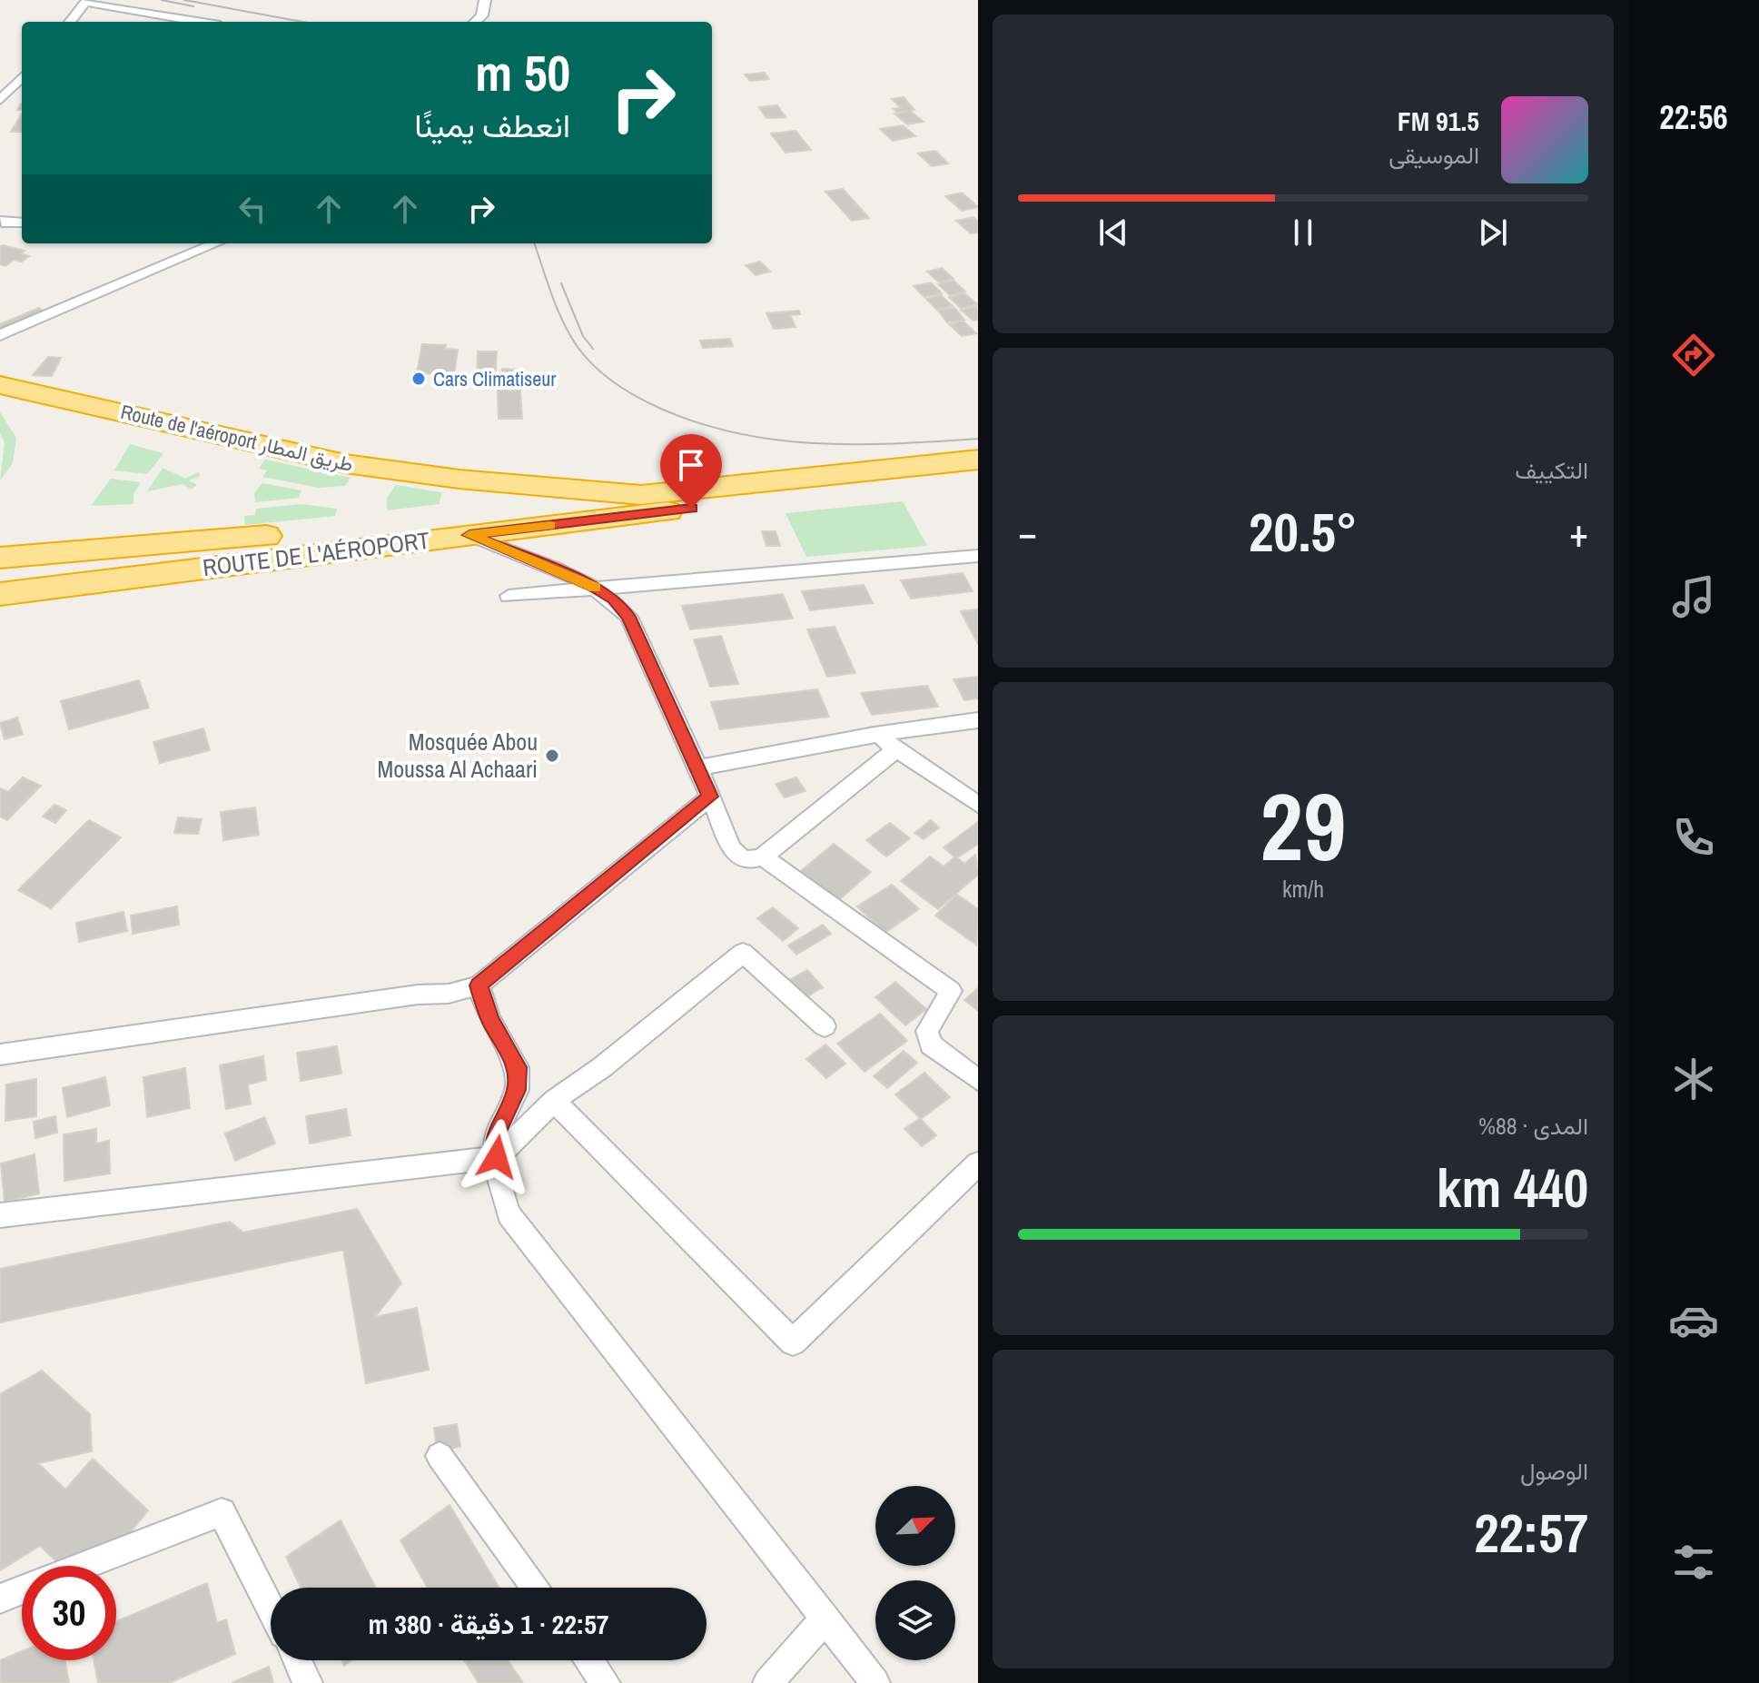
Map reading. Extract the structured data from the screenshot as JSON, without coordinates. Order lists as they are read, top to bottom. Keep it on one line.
{"streets":{"highway":["Route de l'aéroport طريق المطار","ROUTE DE L'AÉROPORT"]},"places":["Cars Climatiseur","Mosquée Abou Moussa Al Achaari"],"north":"top right","page":{"tabs":"22:56","turn":["50 m","انعطف يمينًا"],"song":["91.5 FM","الموسيقى"],"tile":["التكييف",["29","km/h"],["المدى · 88%","440 km"],["الوصول","22:57"]],"heat":["−","20.5°","+"],"limit":"30","trip":"22:57 · 1 دقيقة · 380 m"}}
